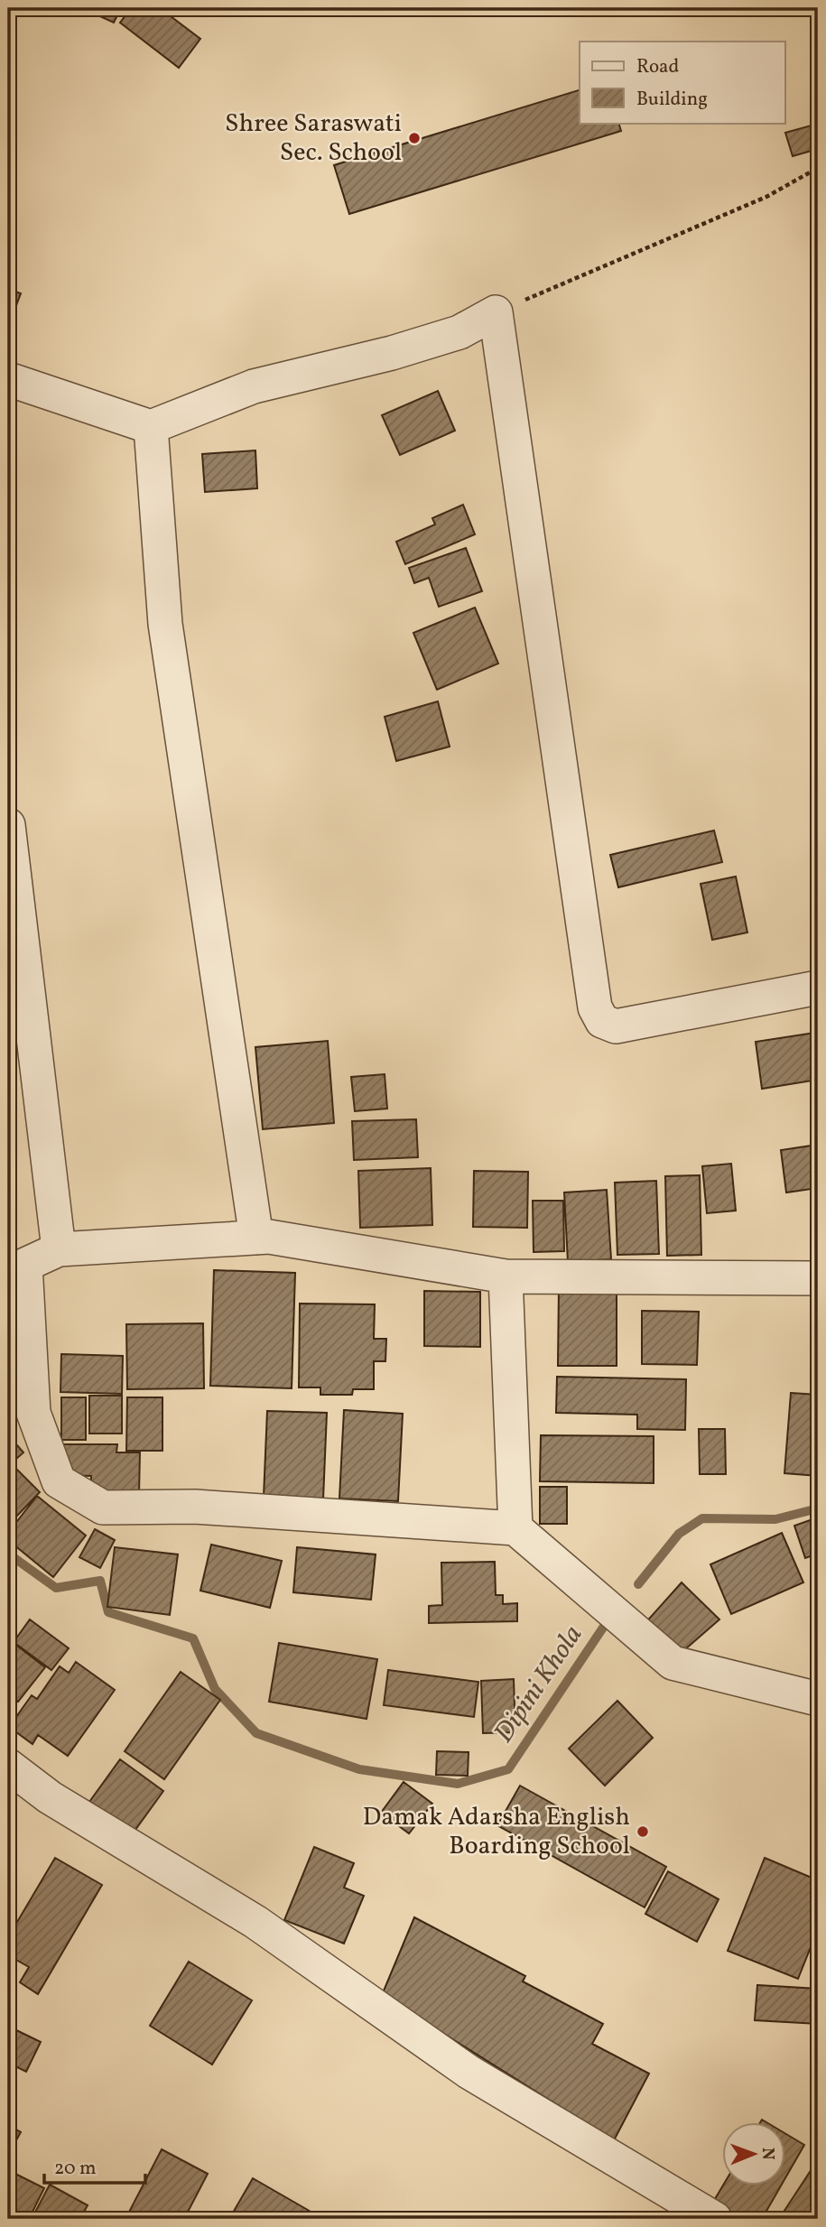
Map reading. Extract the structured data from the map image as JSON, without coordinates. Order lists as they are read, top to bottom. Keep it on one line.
{"water":["Dipini Khola"],"places":["Shree Saraswati Sec. School","Damak Adarsha English Boarding School"],"legend":["Road","Building"],"scale_bar":"20 m","north":"right"}
